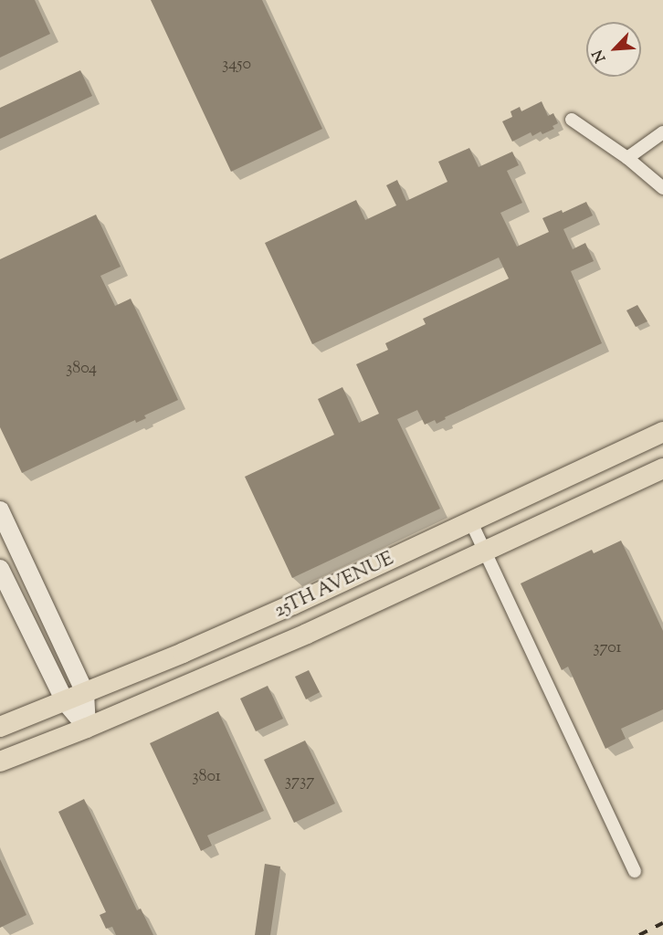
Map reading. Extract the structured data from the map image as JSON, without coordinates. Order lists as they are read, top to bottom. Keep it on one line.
{"streets":{"main road":["25TH AVENUE"]},"house_numbers":["3450","3804","3701","3801","3737"],"north":"bottom left"}
